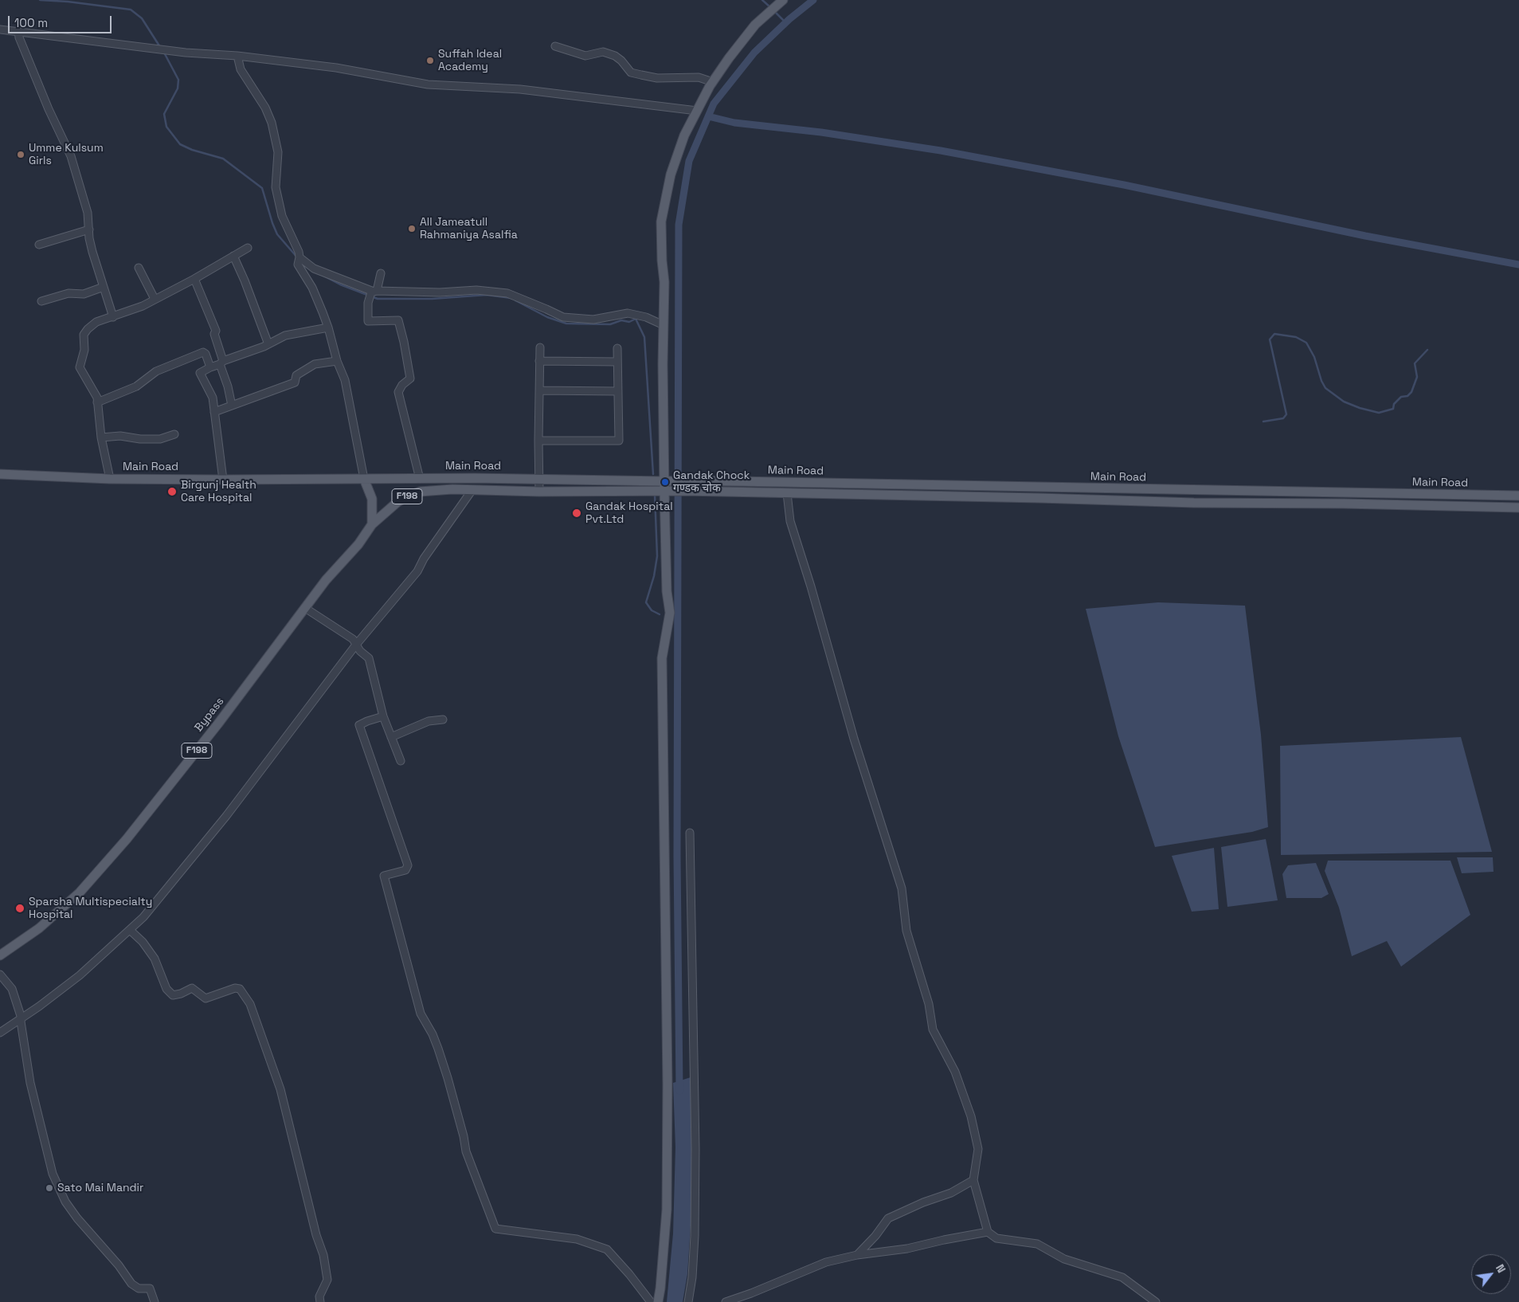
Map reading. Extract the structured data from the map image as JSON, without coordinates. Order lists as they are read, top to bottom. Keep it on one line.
{"streets":{"main road":["Main Road","F198","Bypass"]},"crossings":[["Main Road","Bypass"]],"places":["Suffah Ideal Academy","Umme Kulsum Girls","All Jameatull Rahmaniya Asalfia","Gandak Chock गण्डक चोक","Birgunj Health Care Hospital","Gandak Hospital Pvt.Ltd","Sparsha Multispecialty Hospital","Sato Mai Mandir"],"scale_bar":"100 m","north":"top right"}
